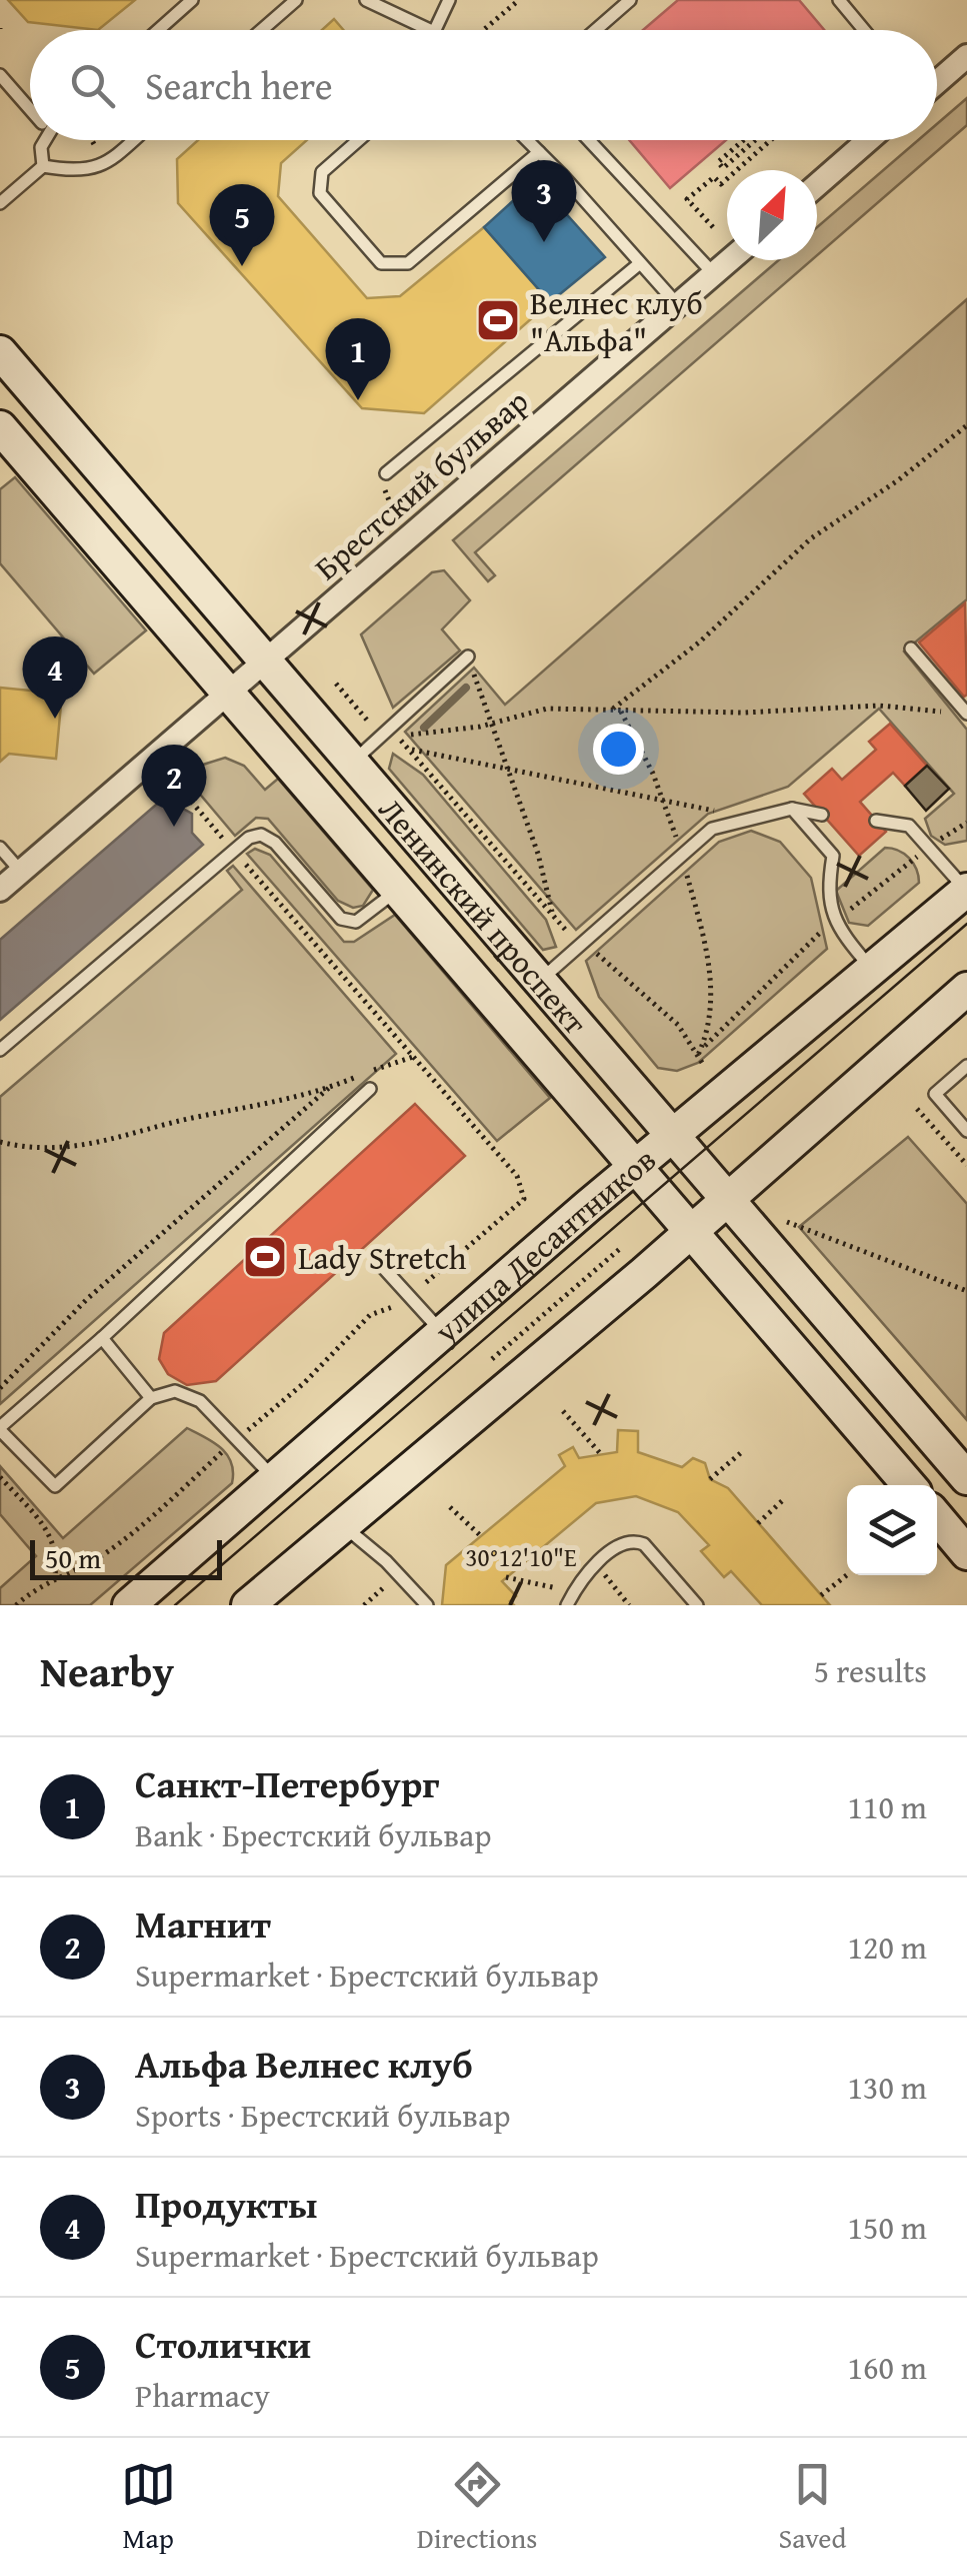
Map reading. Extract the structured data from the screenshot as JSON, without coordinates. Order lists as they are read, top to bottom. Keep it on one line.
{"streets":{"main road":["Ленинский проспект","улица Десантников"],"street":["Брестский бульвар"]},"crossings":[["Брестский бульвар","Ленинский проспект"],["Ленинский проспект","улица Десантников"]],"places":{"sports":["Велнес клуб \"Альфа\"","Lady Stretch"]},"scale_bar":"50 m","north":"top right","page":{"search":"Search here","pins":["3","5","1","4","2"],"scale":"50 m","heading":["Nearby","5 results"],"list":[{"mark":"1","name":"Санкт-Петербург","note":"Bank · Брестский бульвар","value":"110 m"},{"mark":"2","name":"Магнит","note":"Supermarket · Брестский бульвар","value":"120 m"},{"mark":"3","name":"Альфа Велнес клуб","note":"Sports · Брестский бульвар","value":"130 m"},{"mark":"4","name":"Продукты","note":"Supermarket · Брестский бульвар","value":"150 m"},{"mark":"5","name":"Столички","note":"Pharmacy","value":"160 m"}],"nav":["Map","Directions","Saved"]},"coordinates":["30°12'10\"E"]}
